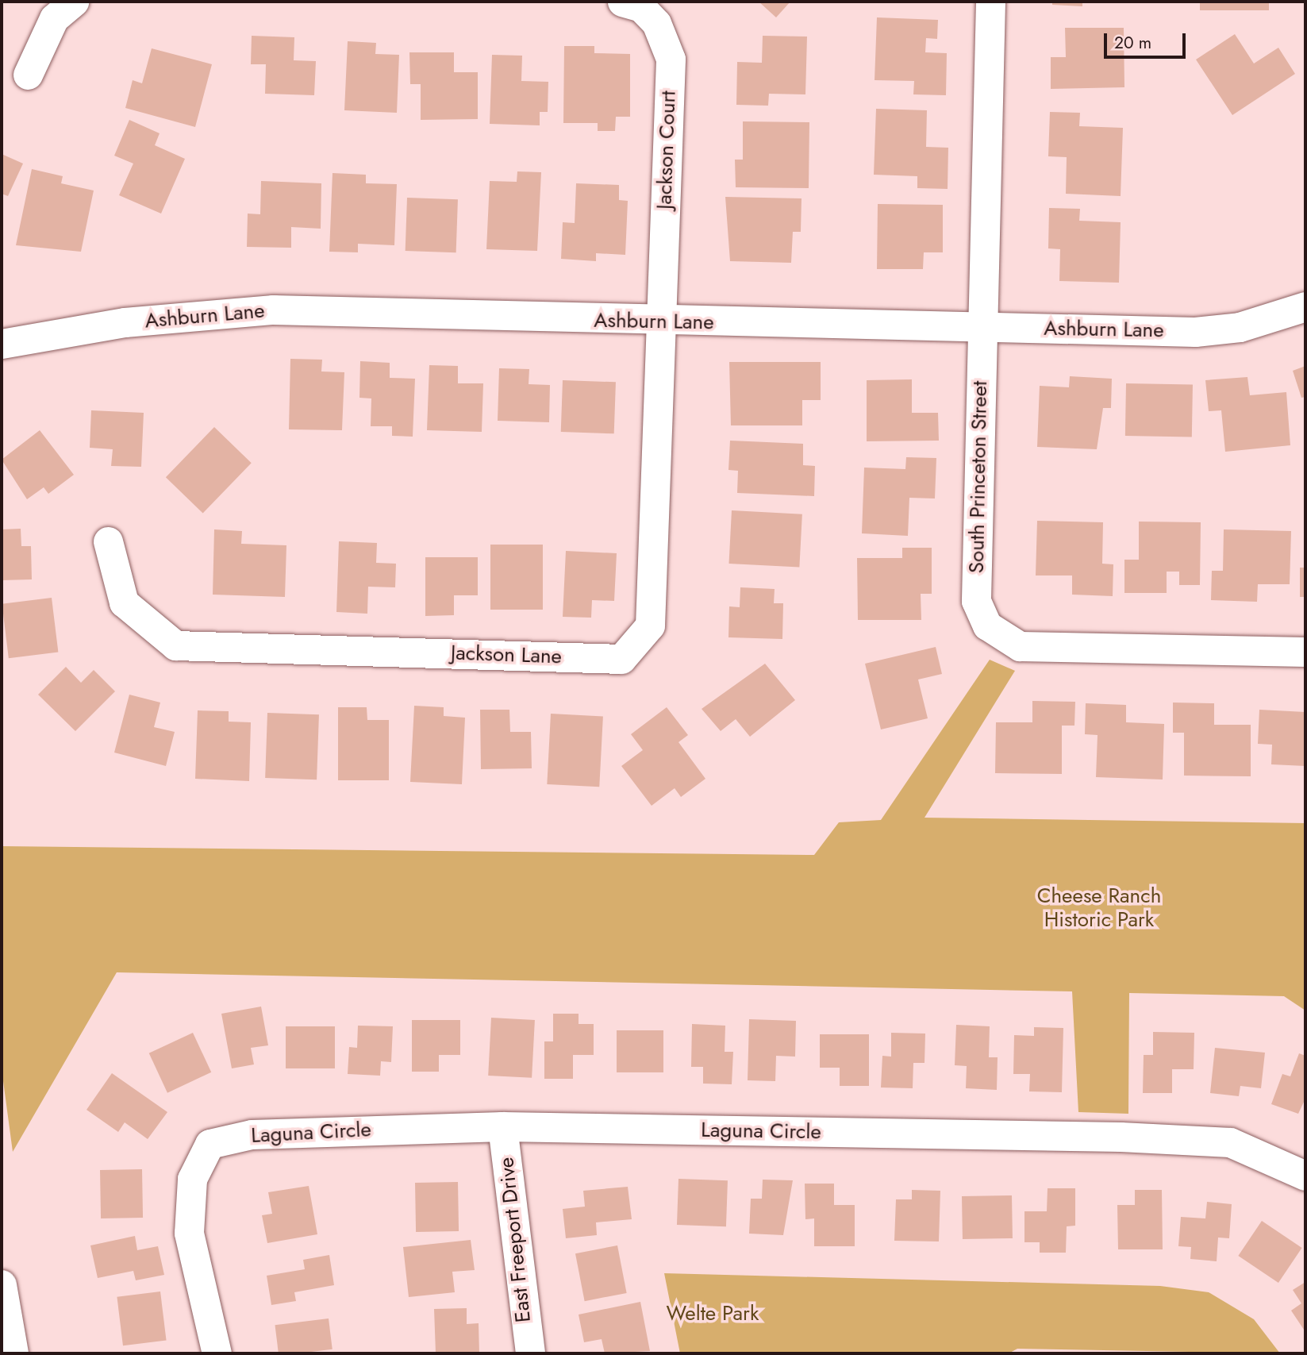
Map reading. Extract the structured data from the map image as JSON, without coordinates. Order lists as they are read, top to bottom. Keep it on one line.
{"streets":{"street":["Jackson Court","Ashburn Lane","South Princeton Street","Jackson Lane","Laguna Circle","East Freeport Drive"]},"crossings":[["Jackson Court","Ashburn Lane"],["Jackson Court","Jackson Lane"],["Ashburn Lane","South Princeton Street"],["Ashburn Lane","Jackson Lane"],["Laguna Circle","East Freeport Drive"]],"parks":["Cheese Ranch Historic Park","Welte Park"],"scale_bar":"20 m"}
